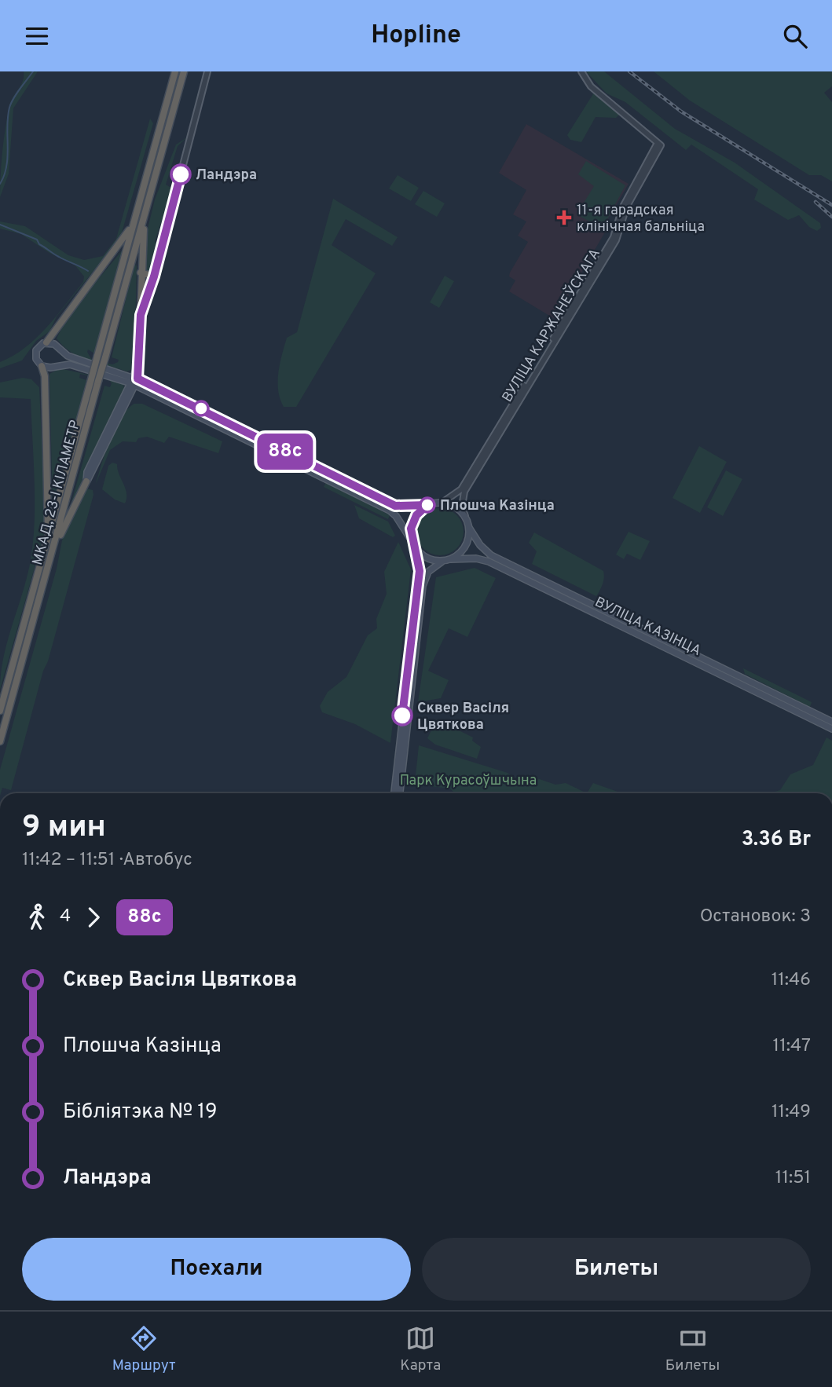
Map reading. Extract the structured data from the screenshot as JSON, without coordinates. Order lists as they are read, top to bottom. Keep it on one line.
{"streets":{"highway":["МКАД, 23-І КІЛАМЕТР"],"main road":["ВУЛІЦА КАЗІНЦА"],"street":["ВУЛІЦА КАРЖАНЕЎСКАГА"]},"crossings":[["ВУЛІЦА КАРЖАНЕЎСКАГА","ВУЛІЦА КАЗІНЦА"]],"parks":["Парк Курасоўшчына"],"places":{"other":["Ландэра","Плошча Казінца","Сквер Васіля Цвяткова"],"health":["11-я гарадская клінічная бальніца"]},"lines":["bus line 88с"],"page":{"header":"Hopline","on_map":"88с","heading":["9 мин","11:42 – 11:51 · Автобус","3.36 Br"],"legs":["4","88с","Остановок: 3"],"list":[{"name":"Сквер Васіля Цвяткова","value":"11:46"},{"name":"Плошча Казінца","value":"11:47"},{"name":"Бібліятэка № 19","value":"11:49"},{"name":"Ландэра","value":"11:51"}],"buttons":["Поехали","Билеты"],"tabs":["Маршрут","Карта","Билеты"]}}
